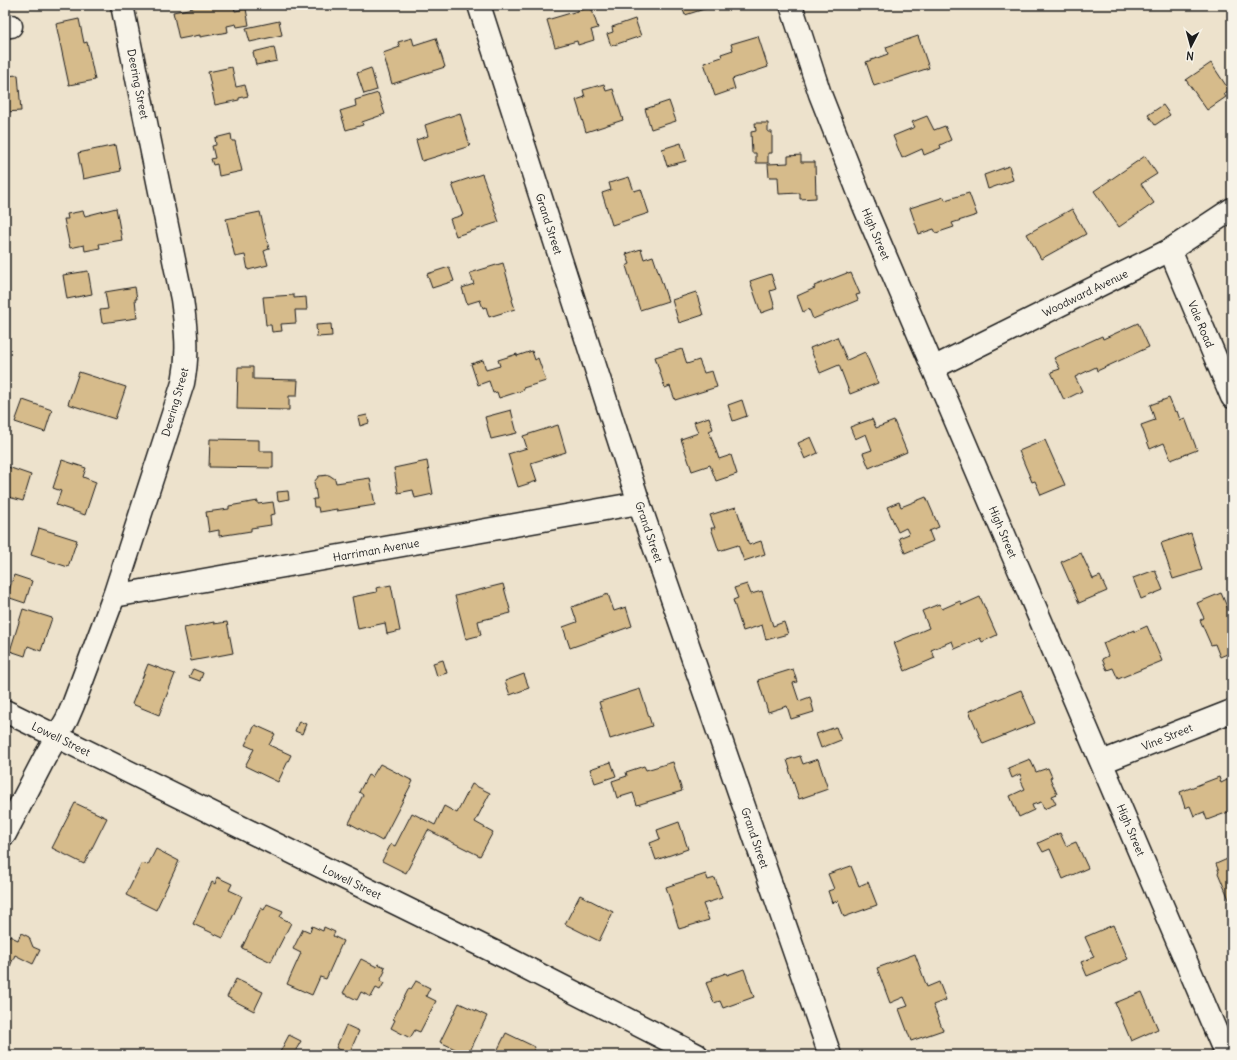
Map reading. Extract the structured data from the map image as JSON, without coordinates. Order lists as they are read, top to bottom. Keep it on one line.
{"streets":{"street":["Deering Street","Grand Street","High Street","Woodward Avenue","Vale Road","Harriman Avenue","Vine Street","Lowell Street"]},"crossings":[["Deering Street","Harriman Avenue"],["Deering Street","Lowell Street"],["Grand Street","Harriman Avenue"],["High Street","Woodward Avenue"],["High Street","Vine Street"],["Woodward Avenue","Vale Road"]],"north":"bottom"}
